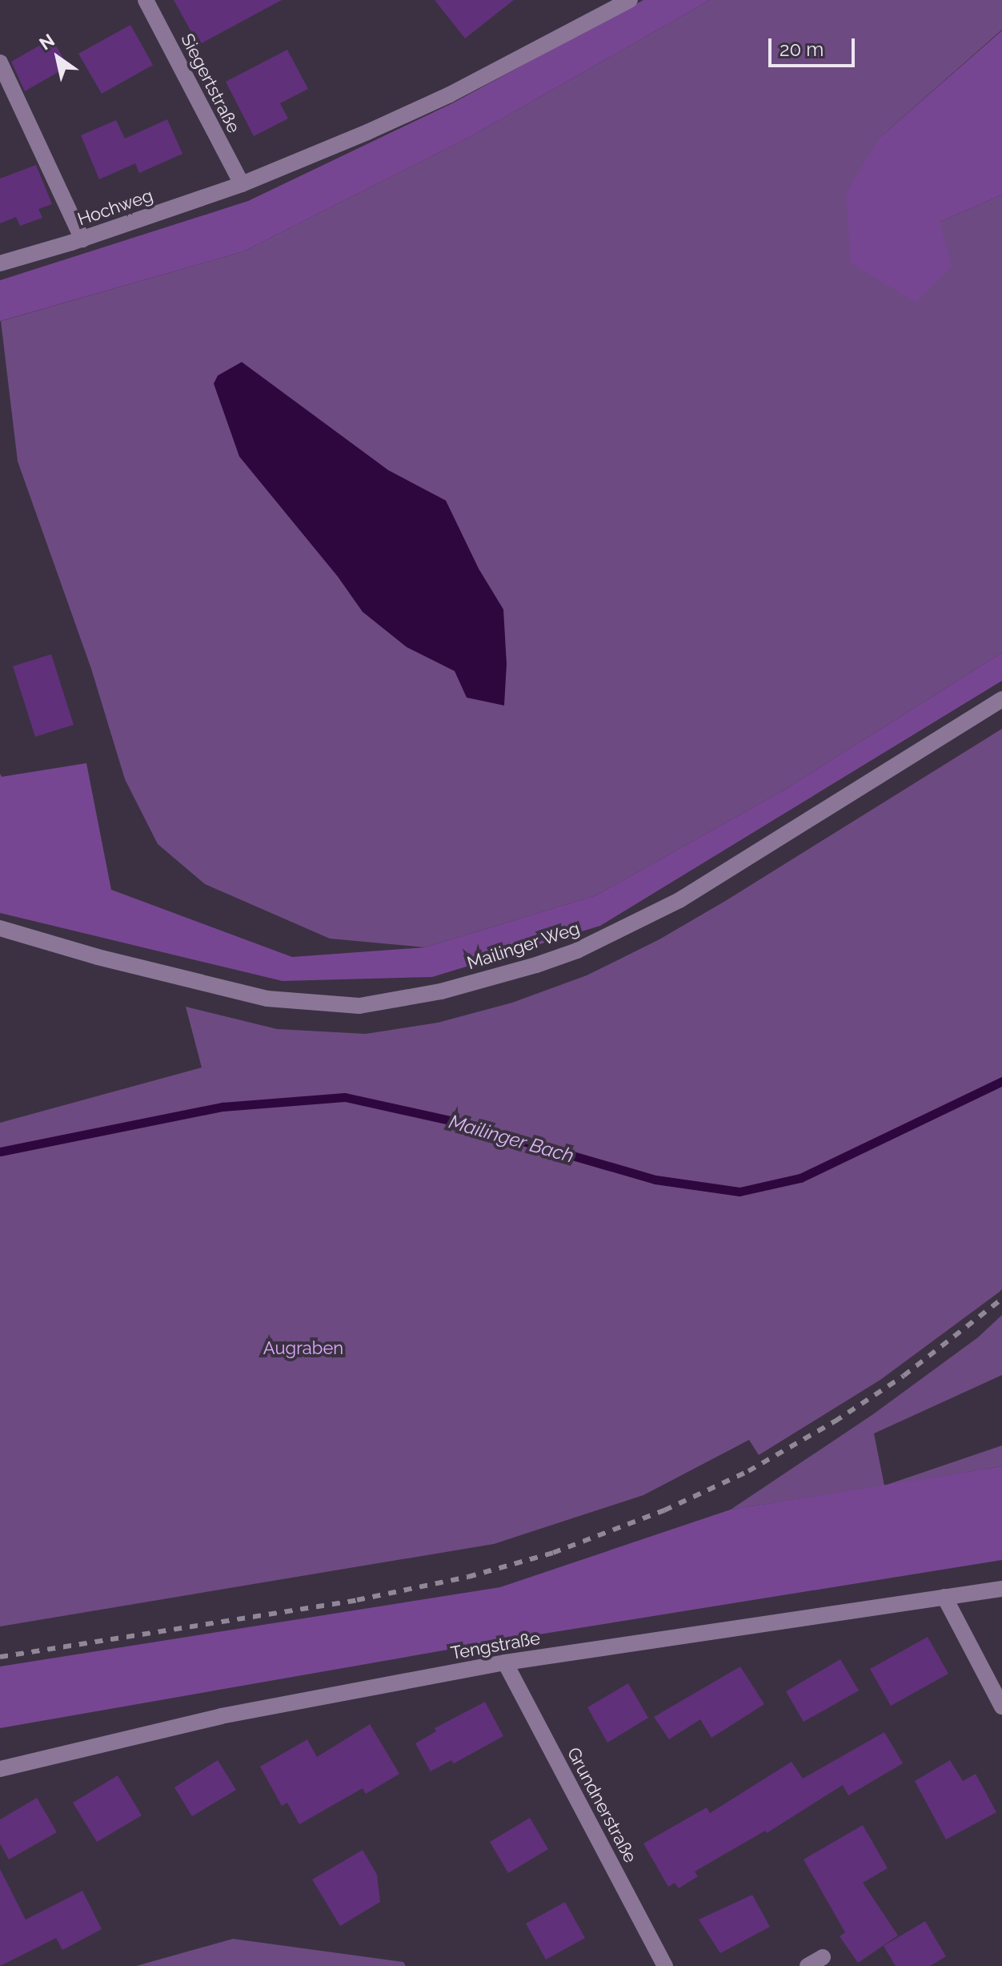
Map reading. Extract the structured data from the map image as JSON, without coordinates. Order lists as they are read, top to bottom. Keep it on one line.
{"streets":{"street":["Siegertstraße","Hochweg","Mailinger Weg","Tengstraße","Grundnerstraße"]},"crossings":[["Siegertstraße","Hochweg"],["Tengstraße","Grundnerstraße"]],"water":["Mailinger Bach"],"parks":["Augraben"],"scale_bar":"20 m","north":"top left"}
